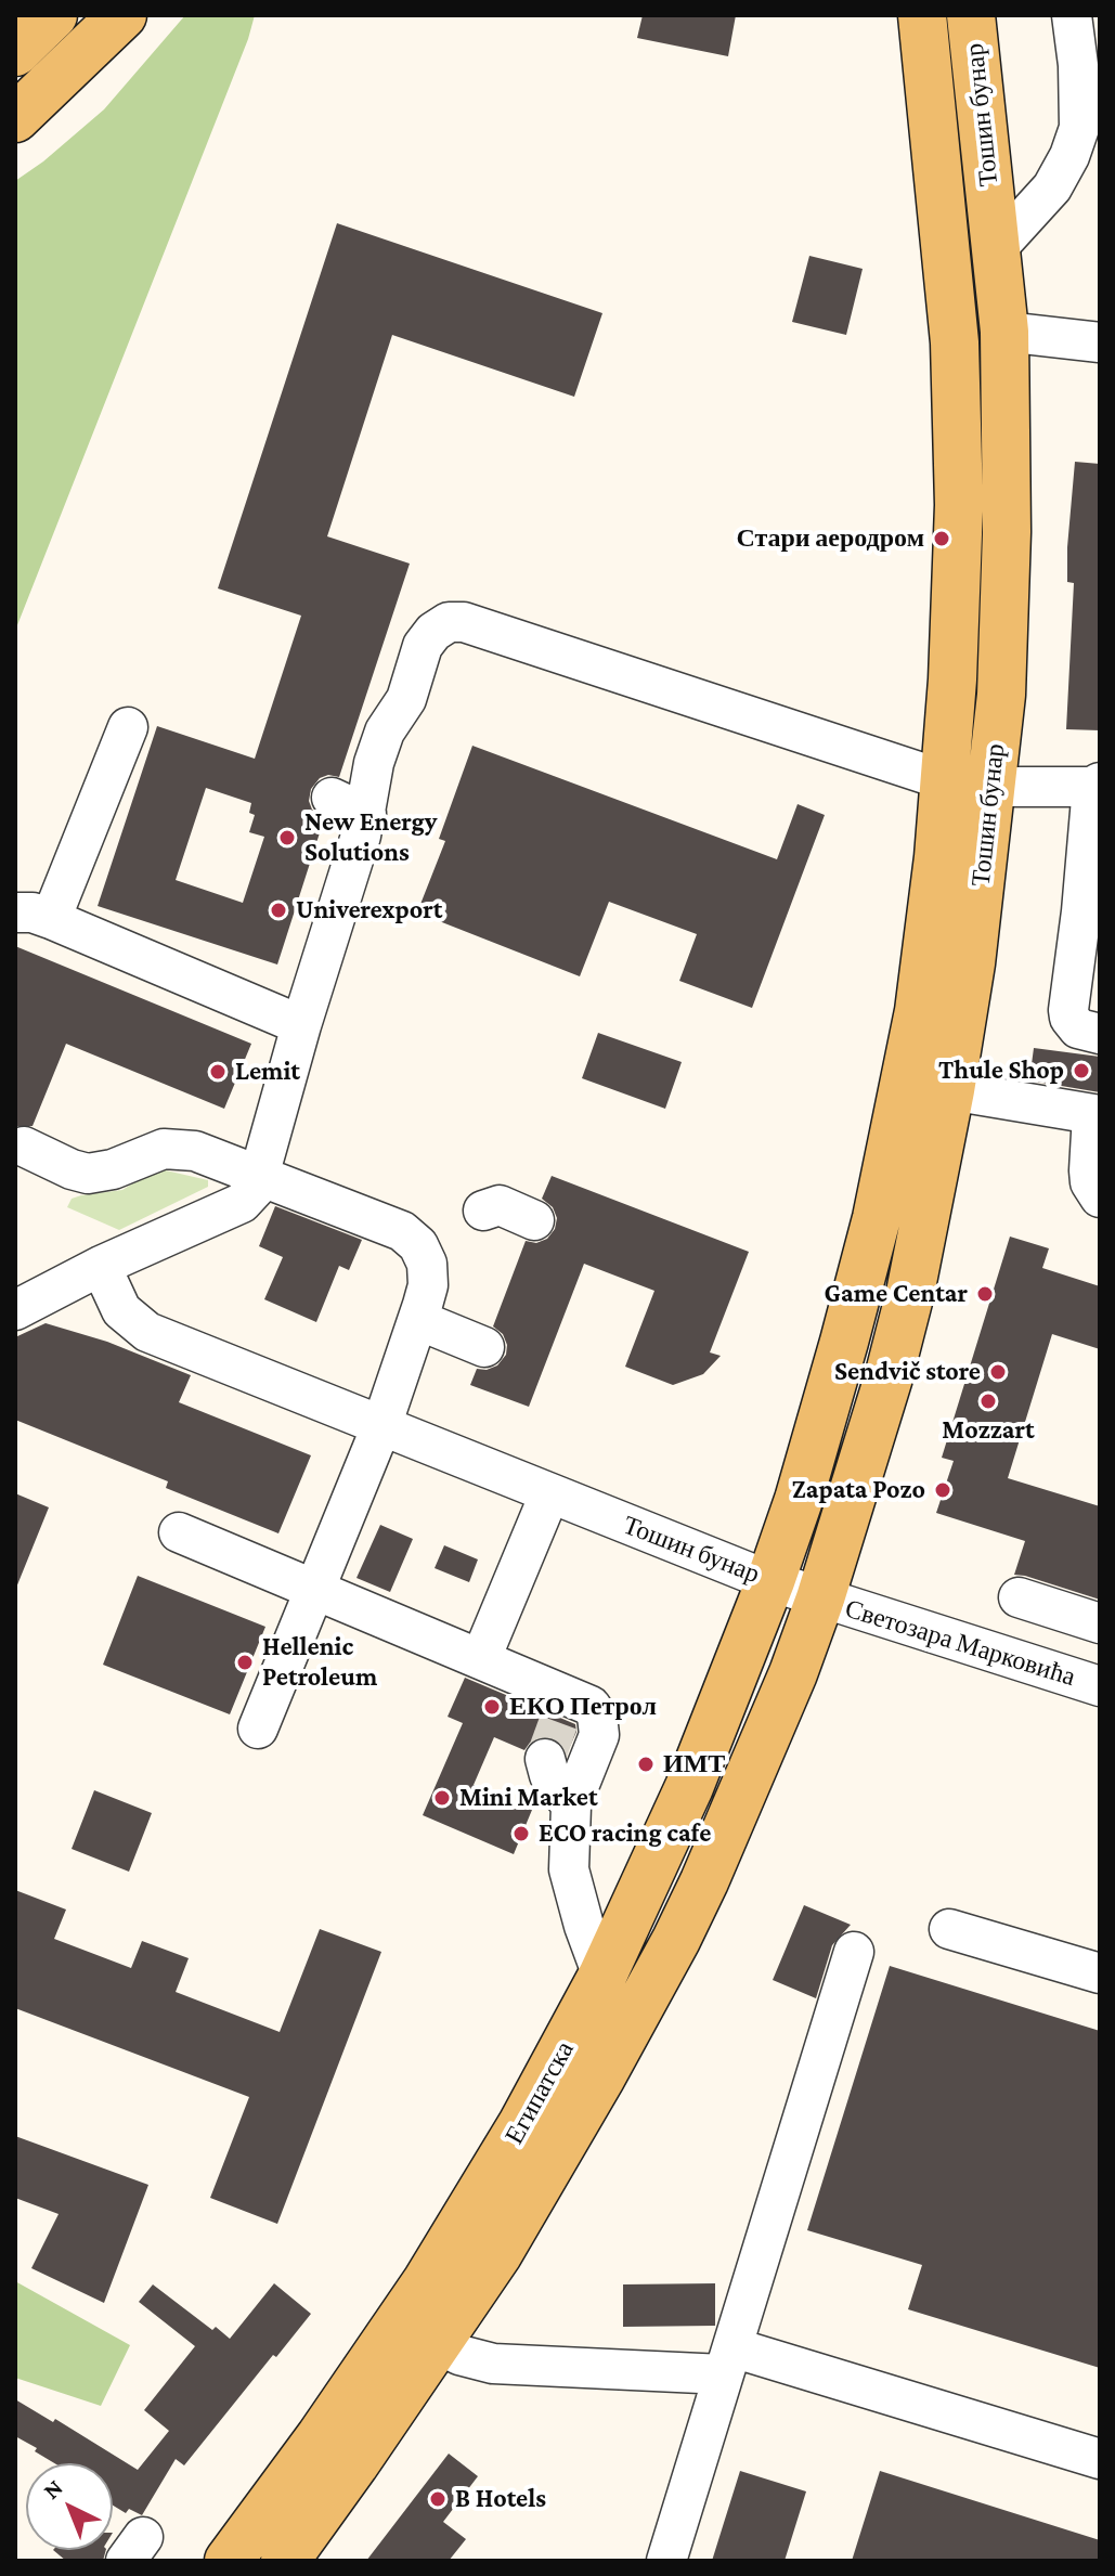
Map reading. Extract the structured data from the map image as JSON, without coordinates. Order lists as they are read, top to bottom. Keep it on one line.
{"streets":{"main road":["Тошин бунар","Египатска"],"street":["Светозара Марковића"]},"crossings":[["Тошин бунар","Светозара Марковића"],["Тошин бунар","Египатска"],["Светозара Марковића","Египатска"]],"places":["Стари аеродром","New Energy Solutions","Univerexport","Thule Shop","Lemit","Game Centar","Sendvič store","Mozzart","Zapata Pozo","Hellenic Petroleum","ЕКО Петрол","ИМТ","Mini Market","ECO racing cafe","B Hotels"],"north":"top left"}
